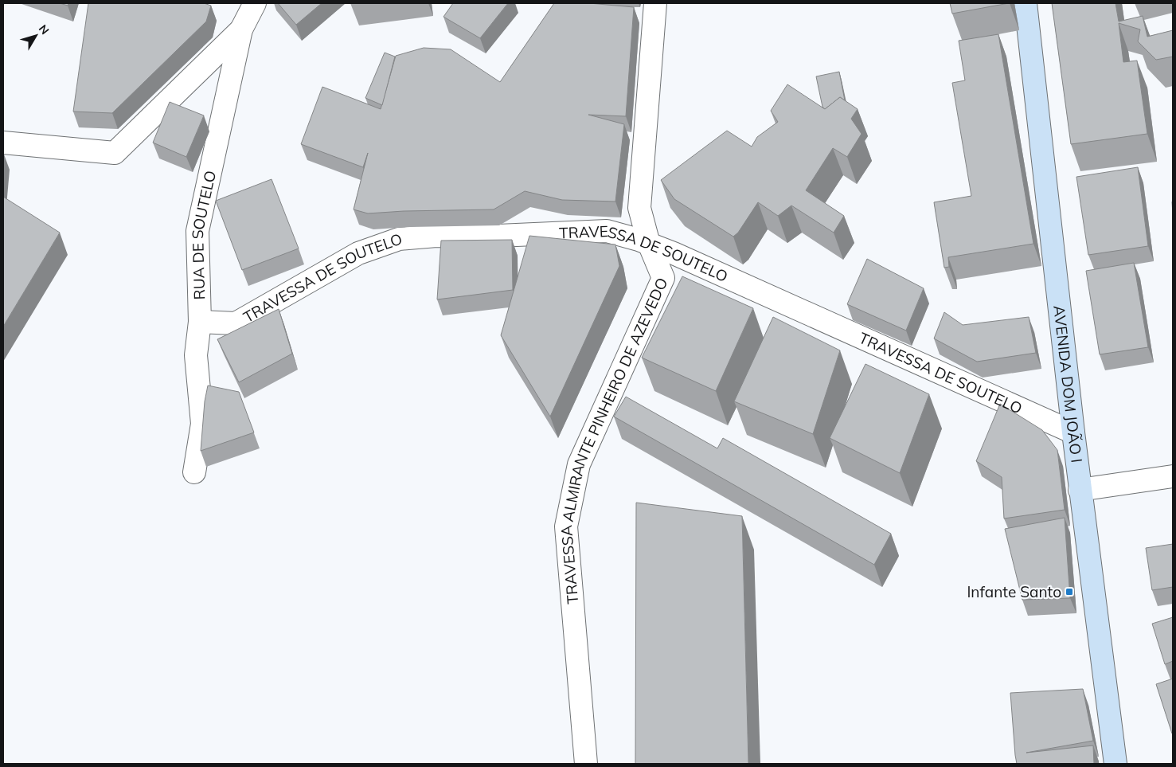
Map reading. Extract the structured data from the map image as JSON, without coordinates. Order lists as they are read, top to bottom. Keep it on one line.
{"streets":{"street":["RUA DE SOUTELO","TRAVESSA DE SOUTELO","AVENIDA DOM JOÃO I","TRAVESSA ALMIRANTE PINHEIRO DE AZEVEDO"]},"crossings":[["RUA DE SOUTELO","TRAVESSA DE SOUTELO"],["TRAVESSA DE SOUTELO","AVENIDA DOM JOÃO I"],["TRAVESSA DE SOUTELO","TRAVESSA ALMIRANTE PINHEIRO DE AZEVEDO"]],"places":{"transit":["Infante Santo"]},"north":"top right"}
